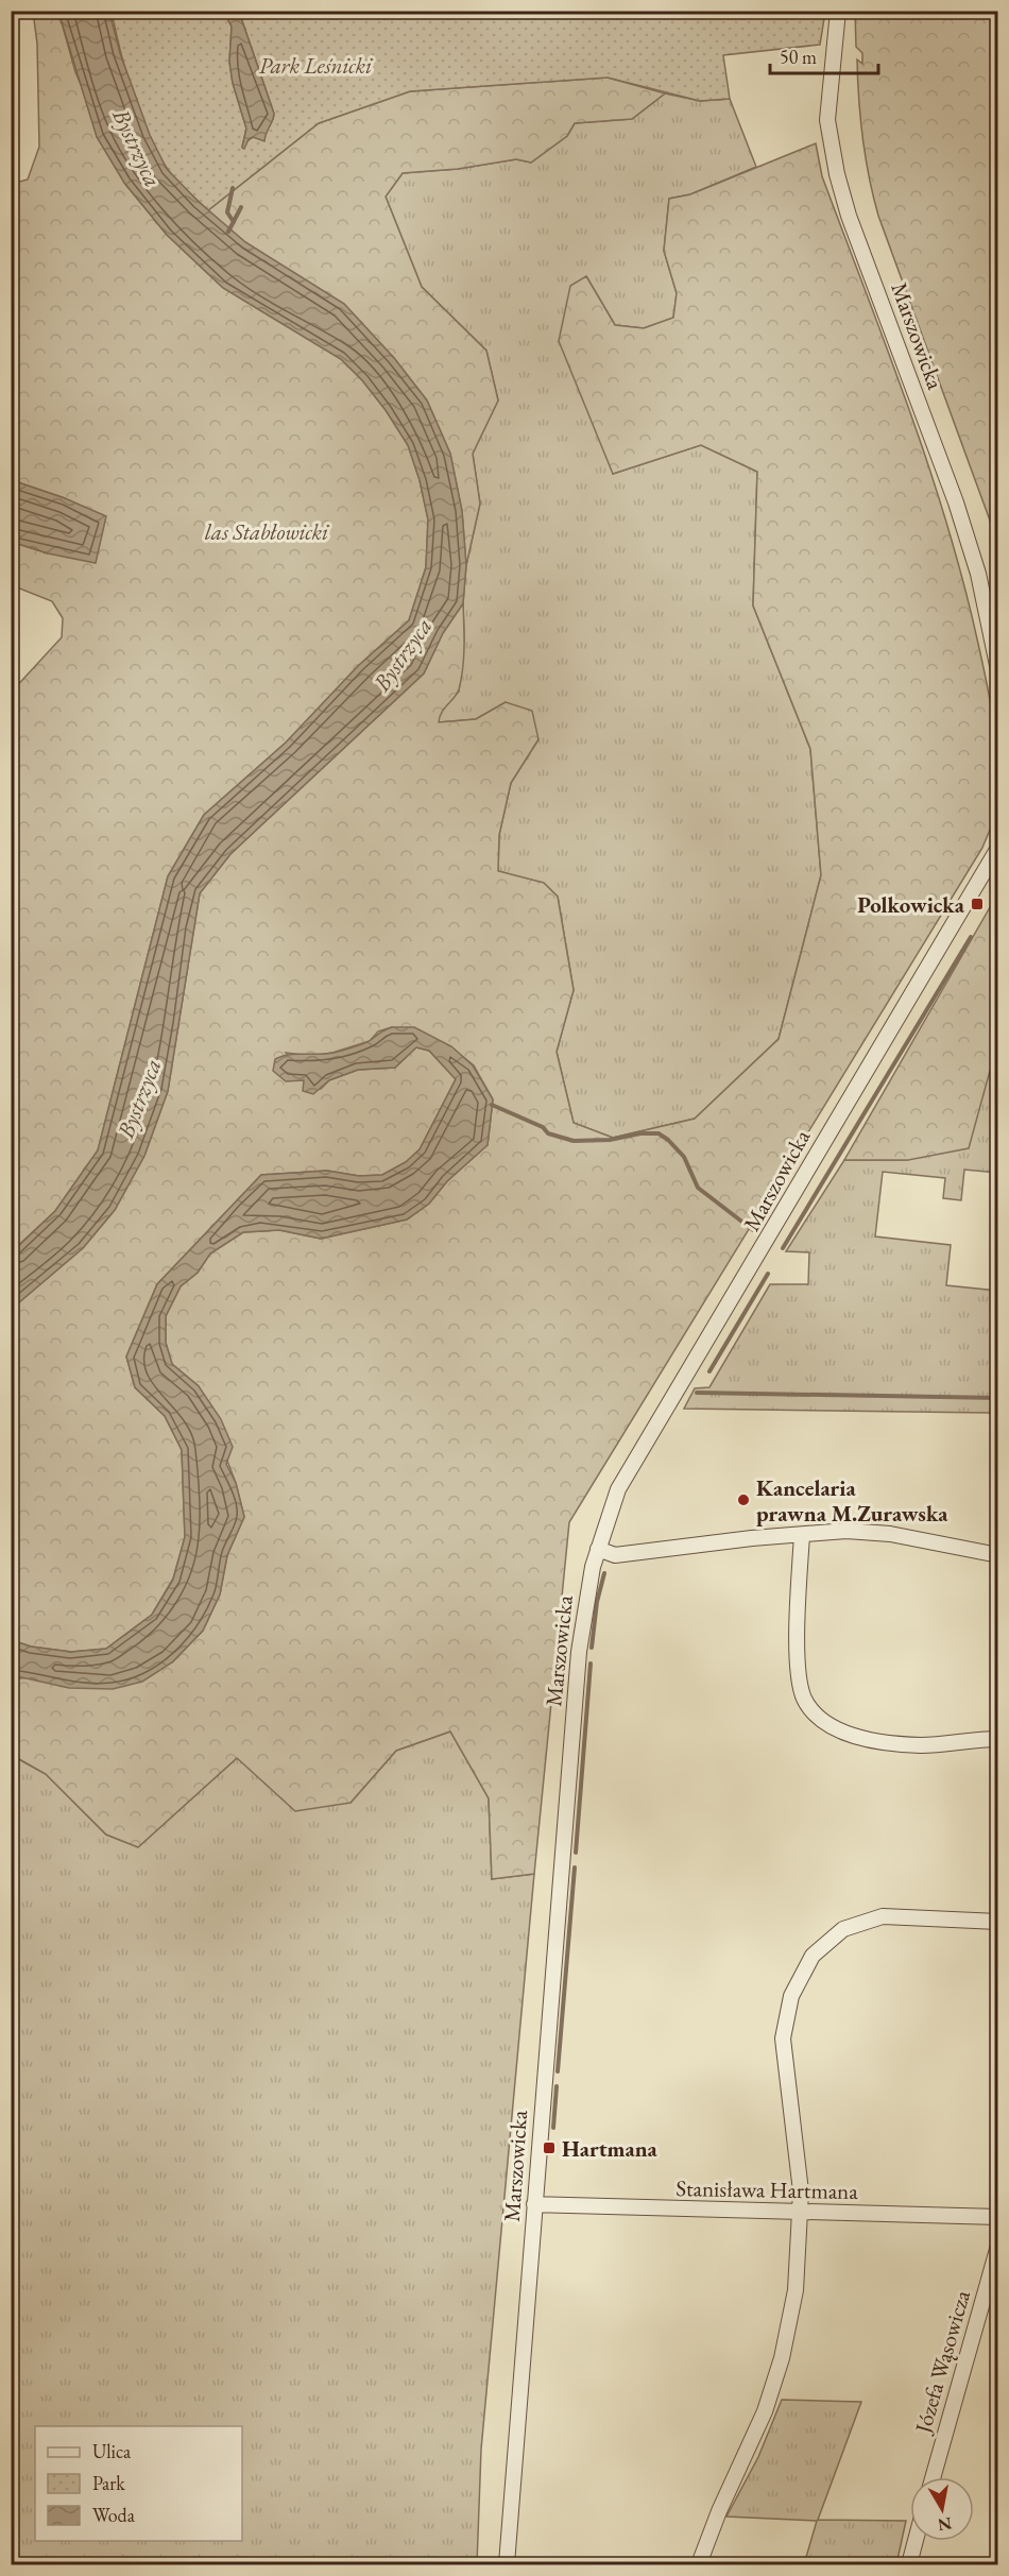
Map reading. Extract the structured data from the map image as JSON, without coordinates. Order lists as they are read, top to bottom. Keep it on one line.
{"streets":{"street":["Marszowicka","Stanisława Hartmana","Józefa Wąsowicza"]},"crossings":[["Marszowicka","Stanisława Hartmana"]],"water":["Bystrzyca"],"parks":["Park Leśnicki","las Stabłowicki"],"places":{"transit":["Polkowicka","Hartmana"],"other":["Kancelaria prawna M.Zurawska"]},"legend":["Ulica","Park","Woda"],"scale_bar":"50 m","north":"bottom"}
